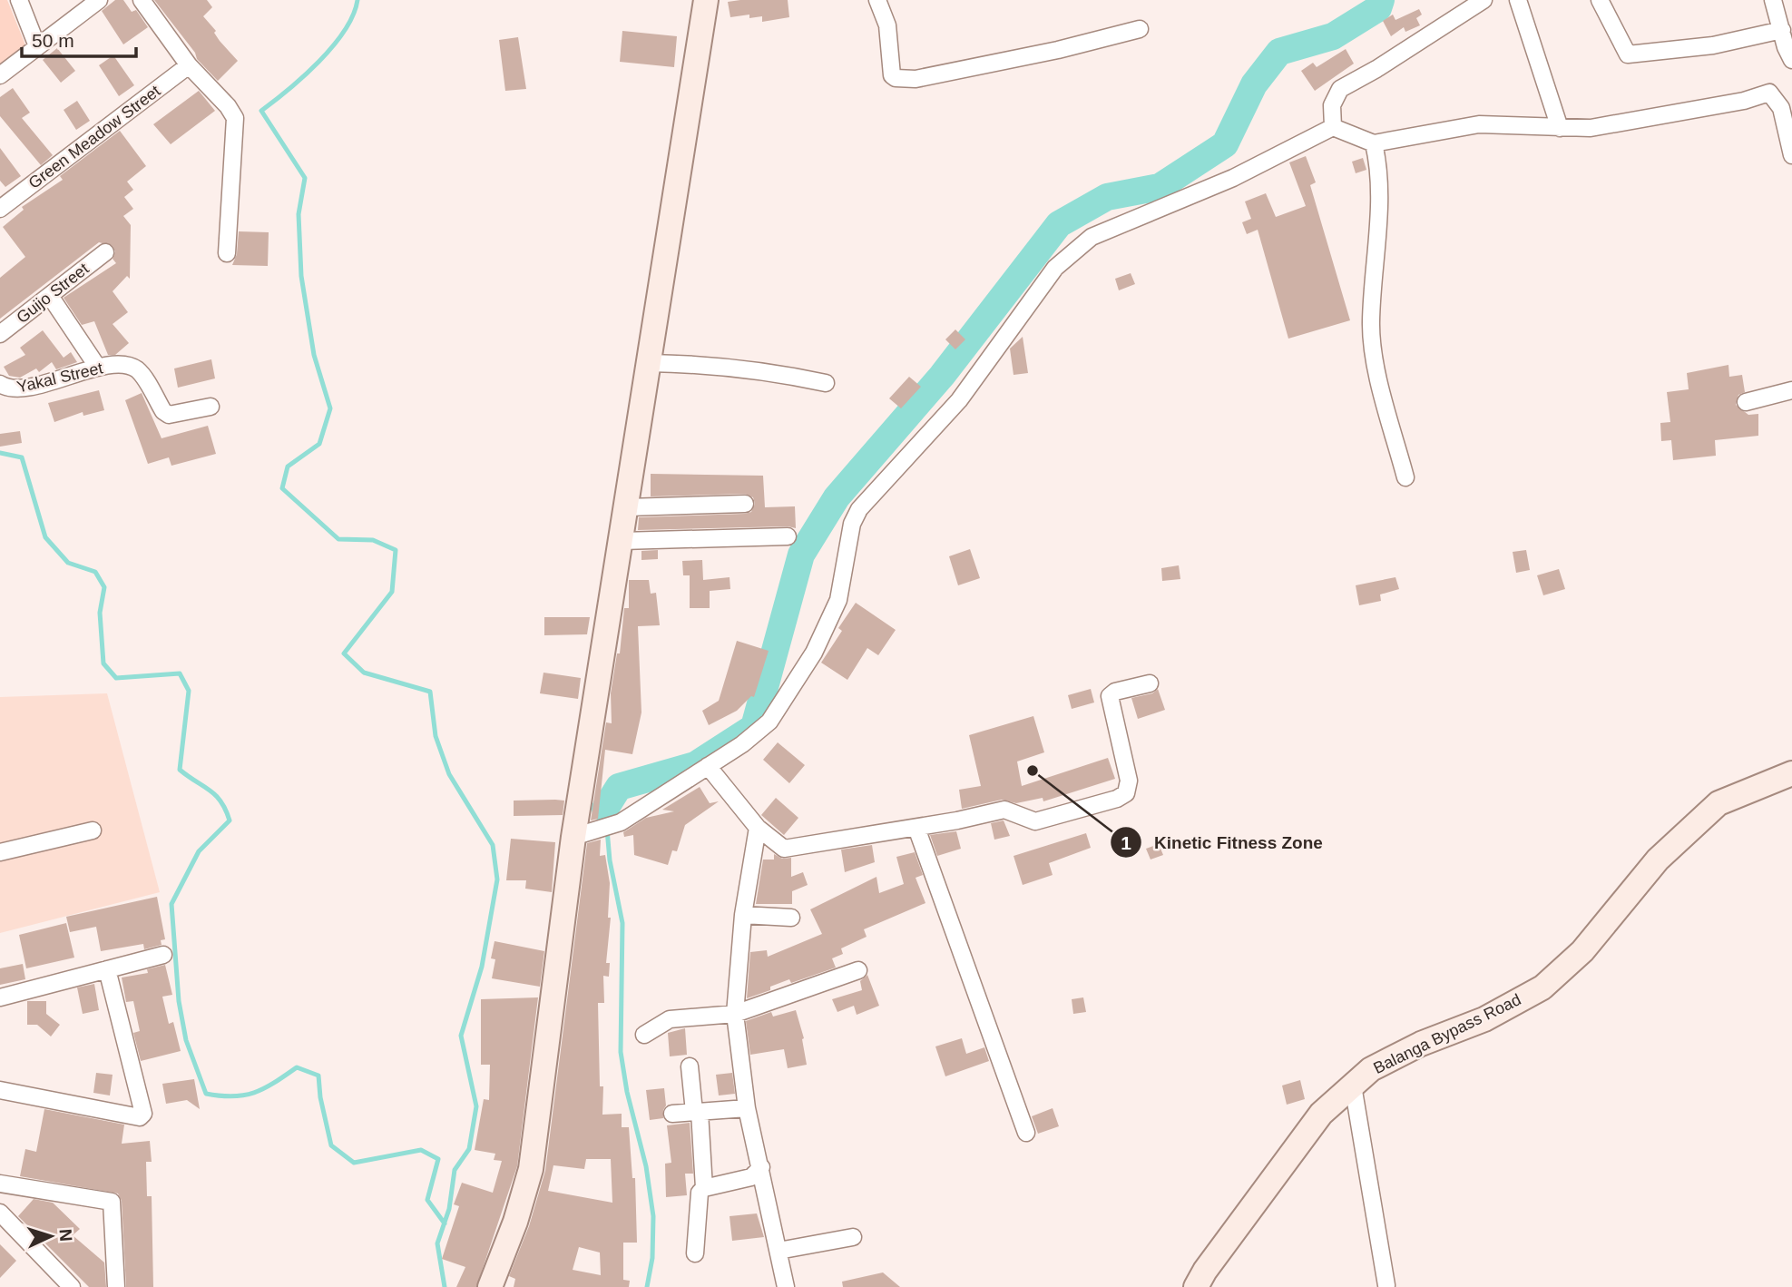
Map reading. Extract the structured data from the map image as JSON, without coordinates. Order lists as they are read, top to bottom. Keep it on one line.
{"streets":{"street":["Green Meadow Street","Guijo Street","Yakal Street","Balanga Bypass Road"]},"places":["Kinetic Fitness Zone"],"scale_bar":"50 m","north":"right"}
